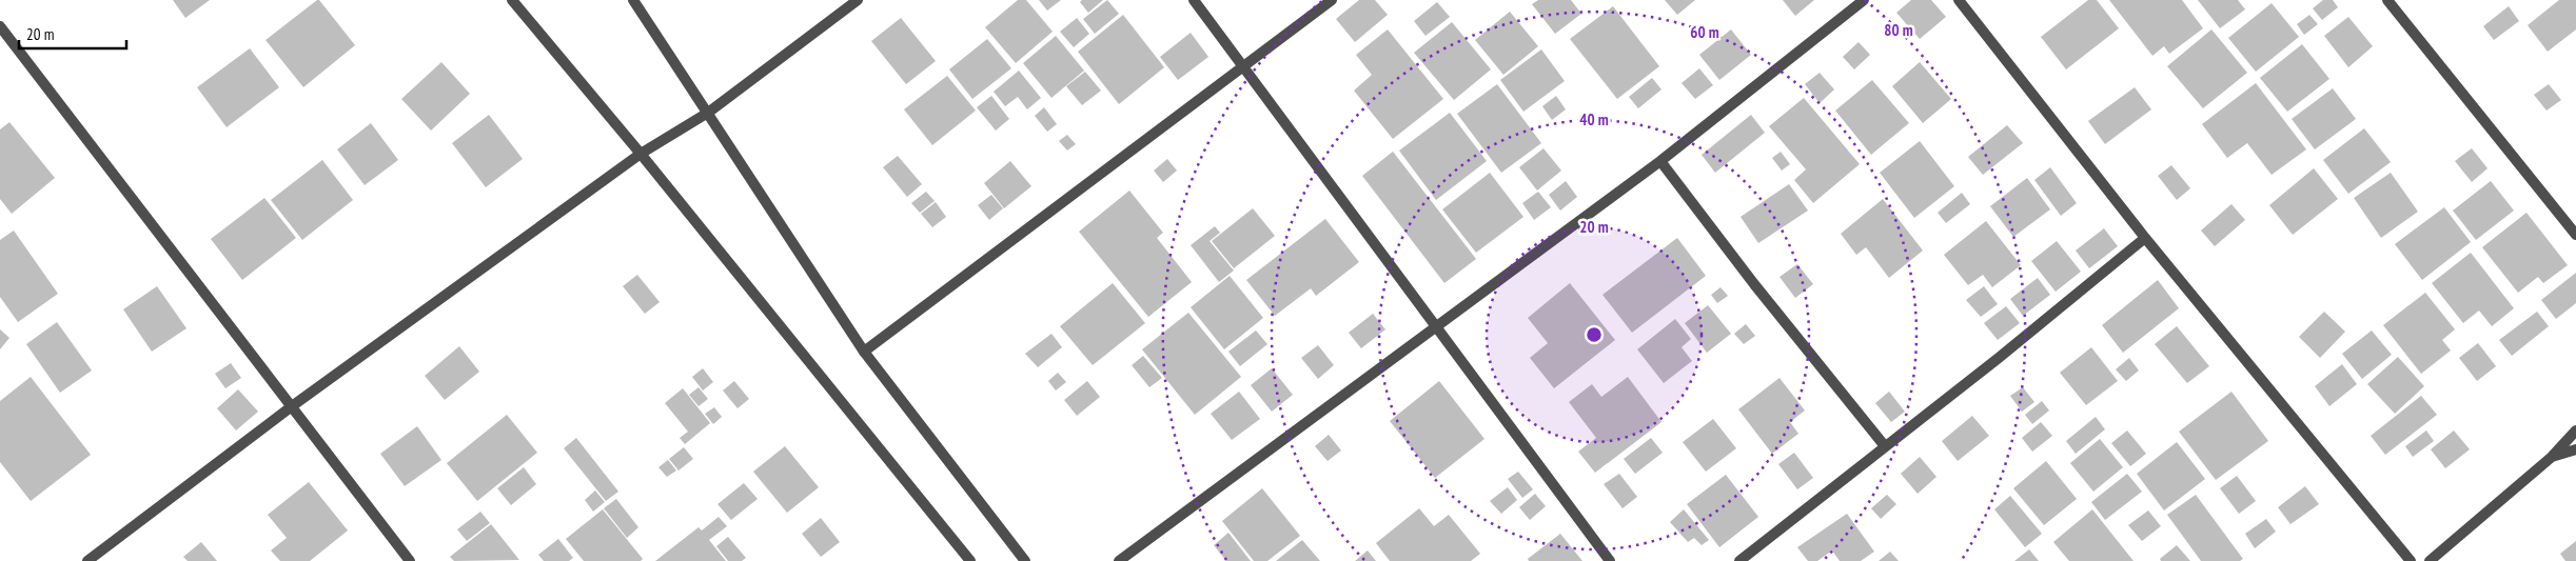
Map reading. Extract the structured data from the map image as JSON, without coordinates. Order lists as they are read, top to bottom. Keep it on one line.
{"scale_bar":"20 m","rings":["80 m","60 m","40 m","20 m"]}
